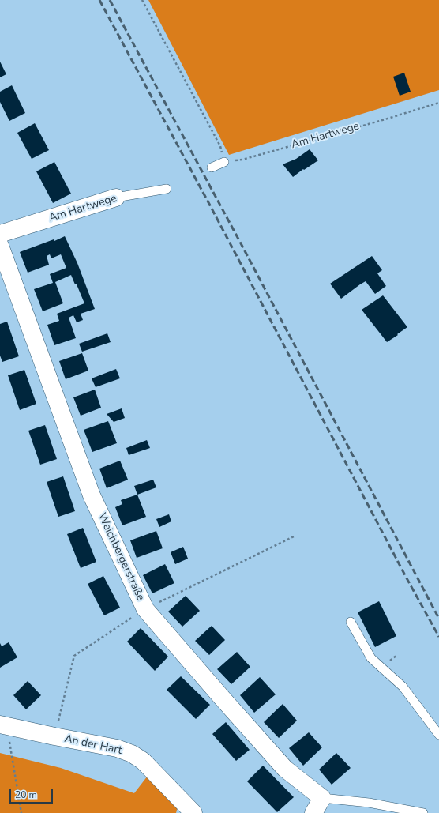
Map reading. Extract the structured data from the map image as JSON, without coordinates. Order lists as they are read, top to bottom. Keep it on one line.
{"streets":{"street":["Am Hartwege","Weichbergerstraße","An der Hart"]},"scale_bar":"20 m"}
